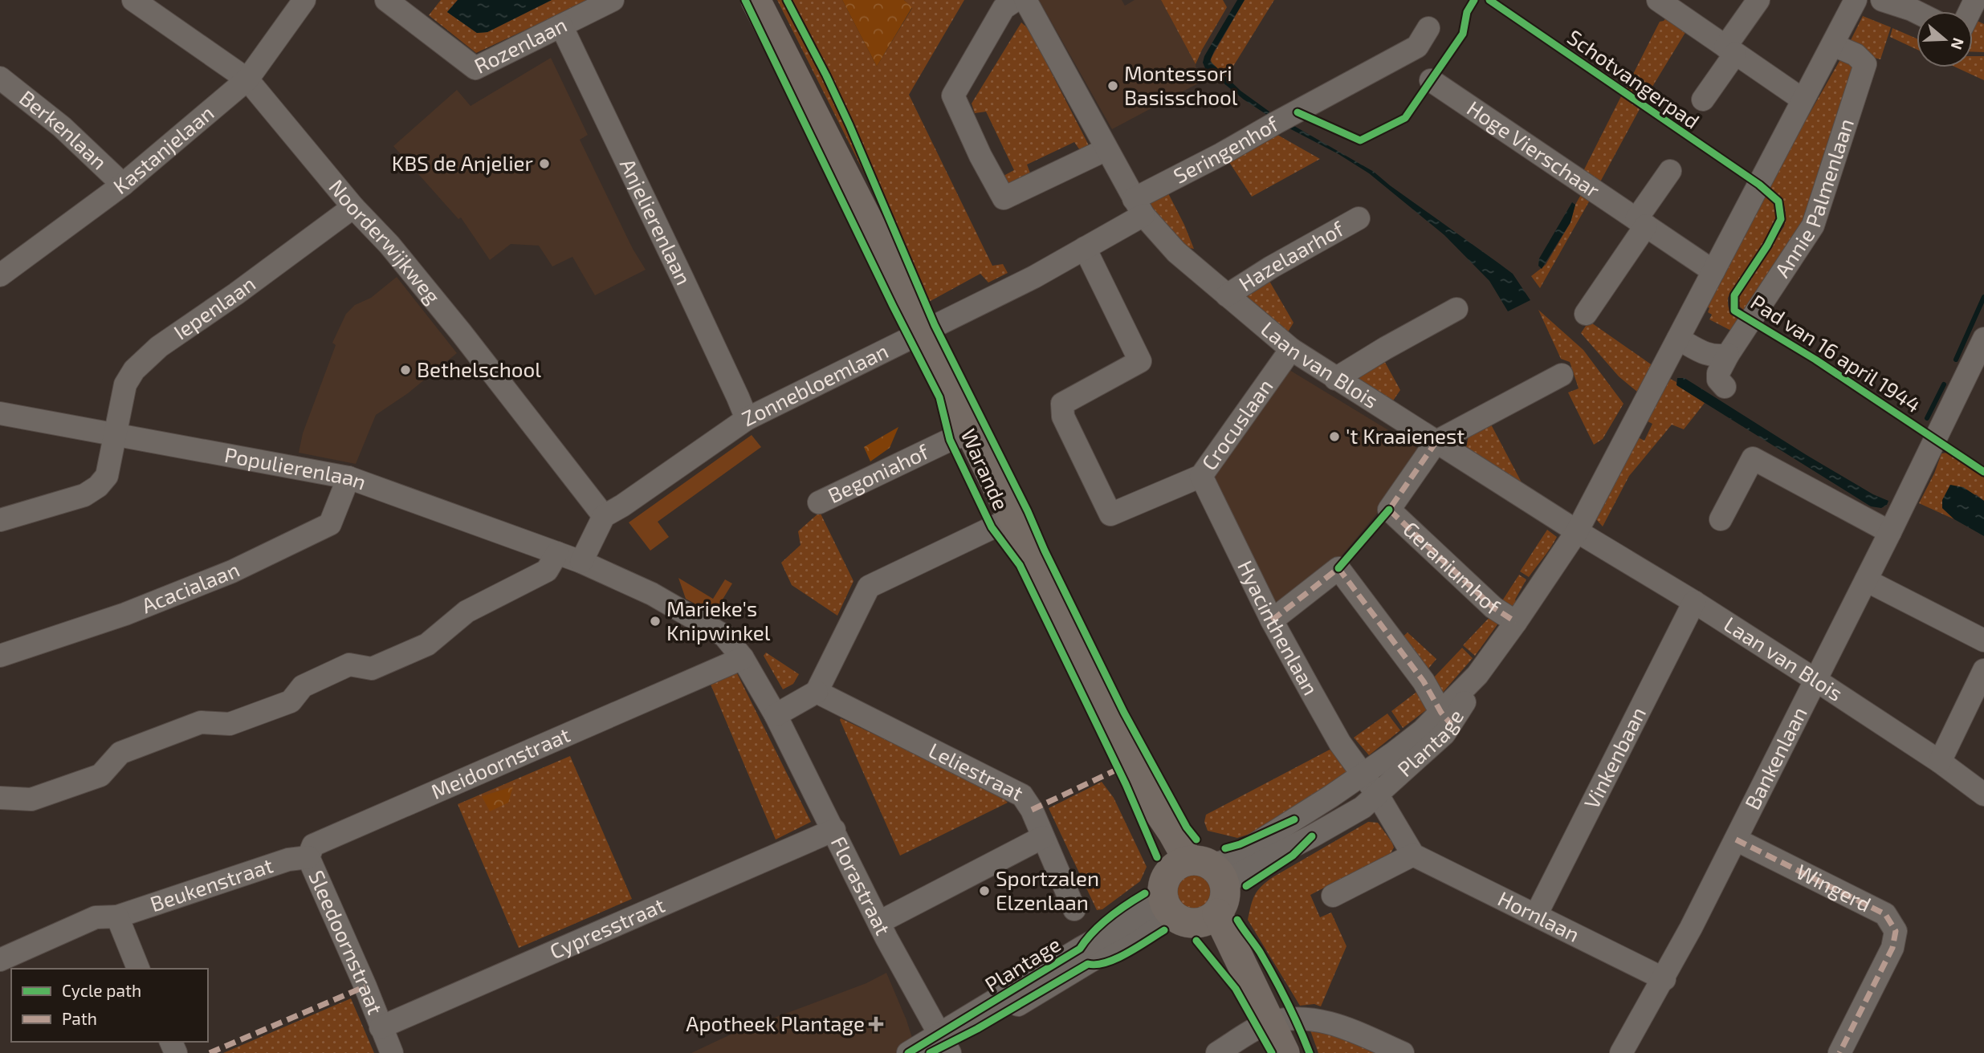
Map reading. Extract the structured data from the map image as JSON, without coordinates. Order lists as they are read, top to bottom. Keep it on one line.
{"streets":{"main road":["Warande"],"street":["Rozenlaan","Berkenlaan","Kastanjelaan","Seringenhof","Hoge Vierschaar","Annie Palmenlaan","Anjelierenlaan","Noorderwijkweg","Hazelaarhof","Iepenlaan","Laan van Blois","Zonnebloemlaan","Crocuslaan","Populierenlaan","Begoniahof","Geraniumhof","Acacialaan","Hyacinthenlaan","Plantage","Vinkenbaan","Bankenlaan","Meidoornstraat","Leliestraat","Beukenstraat","Florastraat","Wingerd","Hornlaan","Cypresstraat","Sleedoornstraat"],"cycle path":["Schotvangerpad"]},"crossings":[["Rozenlaan","Anjelierenlaan"],["Berkenlaan","Kastanjelaan"],["Kastanjelaan","Noorderwijkweg"],["Seringenhof","Laan van Blois"],["Seringenhof","Zonnebloemlaan"],["Anjelierenlaan","Zonnebloemlaan"],["Noorderwijkweg","Iepenlaan"],["Noorderwijkweg","Zonnebloemlaan"],["Hazelaarhof","Laan van Blois"],["Iepenlaan","Populierenlaan"],["Laan van Blois","Zonnebloemlaan"],["Laan van Blois","Crocuslaan"],["Laan van Blois","Geraniumhof"],["Laan van Blois","Plantage"],["Laan van Blois","Vinkenbaan"],["Laan van Blois","Bankenlaan"],["Zonnebloemlaan","Crocuslaan"],["Zonnebloemlaan","Warande"],["Crocuslaan","Hyacinthenlaan"],["Warande","Begoniahof"],["Warande","Plantage"],["Populierenlaan","Acacialaan"],["Populierenlaan","Florastraat"],["Geraniumhof","Plantage"],["Hyacinthenlaan","Plantage"],["Plantage","Florastraat"],["Vinkenbaan","Hornlaan"],["Bankenlaan","Wingerd"],["Bankenlaan","Hornlaan"],["Meidoornstraat","Beukenstraat"],["Meidoornstraat","Florastraat"],["Meidoornstraat","Sleedoornstraat"],["Beukenstraat","Sleedoornstraat"],["Florastraat","Cypresstraat"],["Cypresstraat","Sleedoornstraat"]],"places":{"other":["Montessori Basisschool","KBS de Anjelier","Bethelschool","'t Kraaienest","Marieke's Knipwinkel","Sportzalen Elzenlaan"],"health":["Apotheek Plantage"]},"legend":["Cycle path","Path"],"north":"right"}
